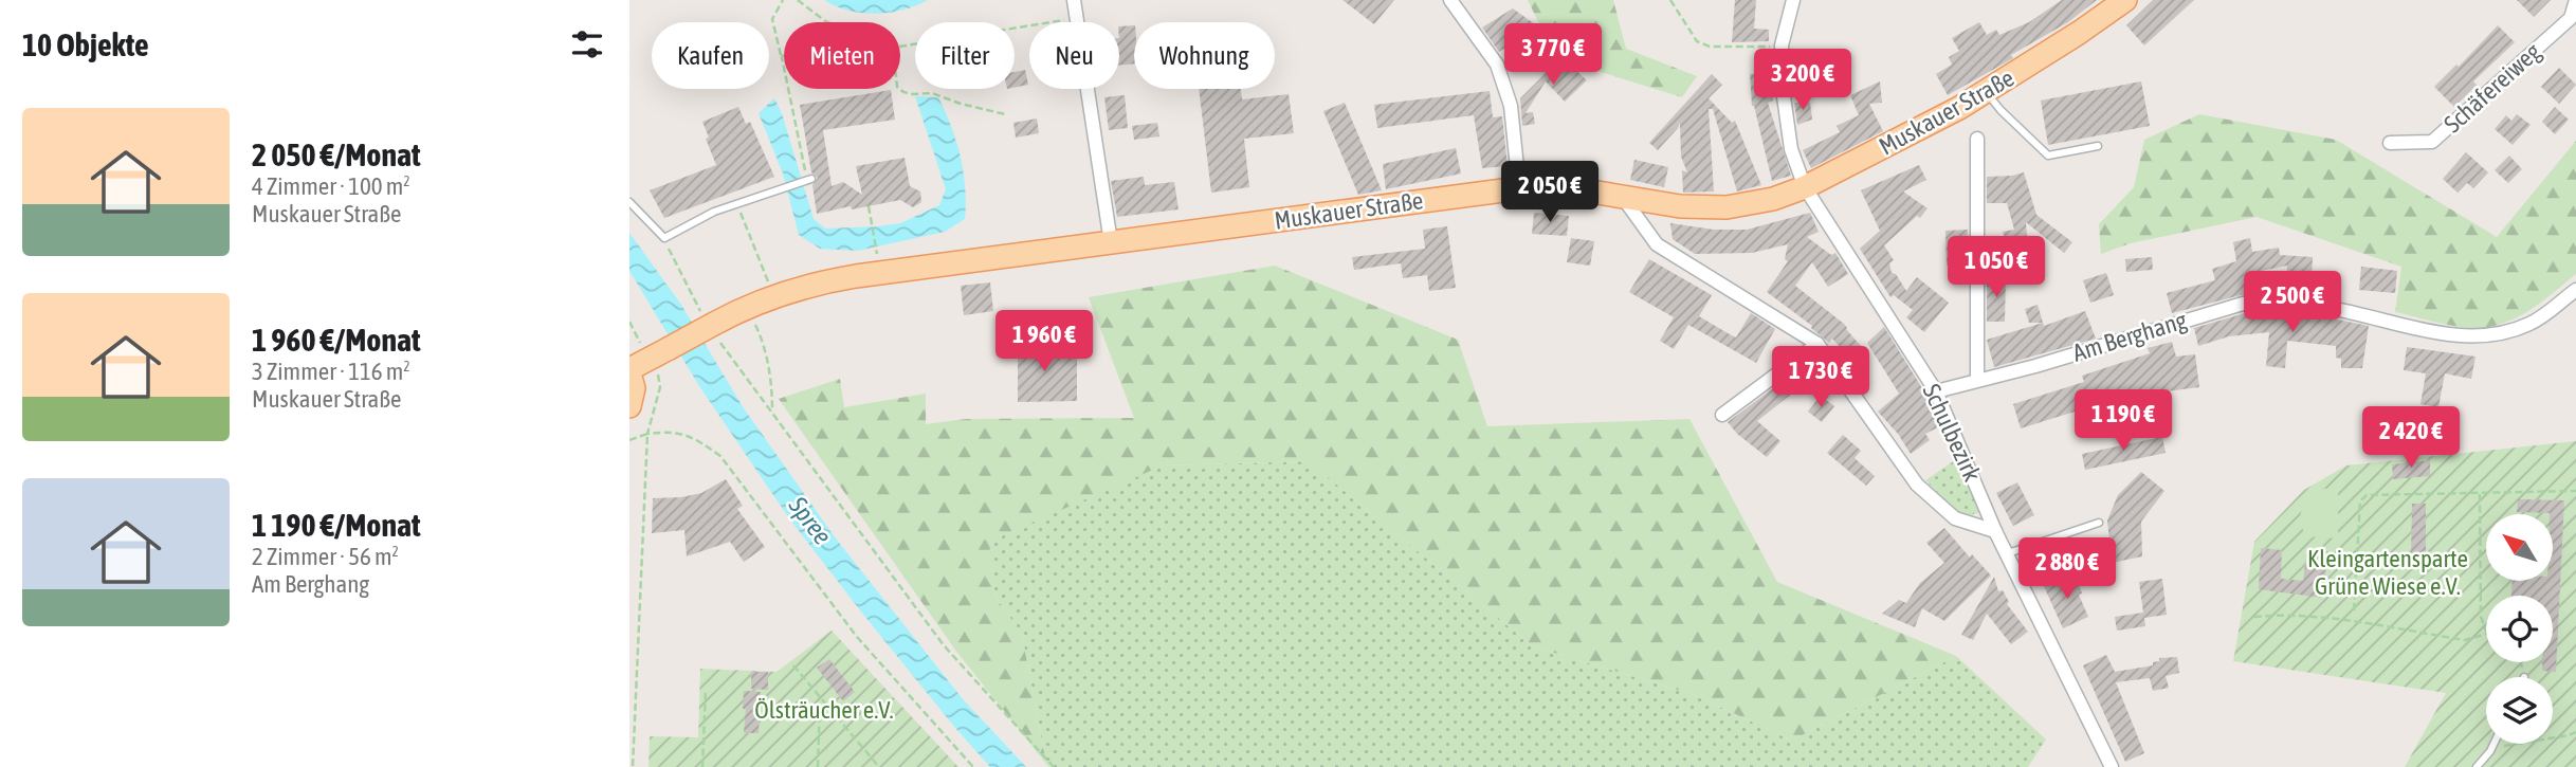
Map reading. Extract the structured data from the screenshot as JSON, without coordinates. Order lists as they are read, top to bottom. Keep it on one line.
{"streets":{"main road":["Muskauer Straße"],"street":["Schäfereiweg","Am Berghang","Schulbezirk"]},"crossings":[["Muskauer Straße","Schulbezirk"],["Am Berghang","Schulbezirk"]],"water":["Spree"],"parks":["Kleingartensparte Grüne Wiese e.V.","Ölsträucher e.V."],"north":"top left","page":{"heading":"10 Objekte","chip":["Kaufen","Mieten","Filter","Neu","Wohnung"],"price":["3 770 €","3 200 €","2 050 €","1 050 €","2 500 €","1 960 €","1 730 €","1 190 €","2 420 €","2 880 €"],"list":[{"name":"2 050 €/Monat","note":"4 Zimmer · 100 m² · Muskauer Straße"},{"name":"1 960 €/Monat","note":"3 Zimmer · 116 m² · Muskauer Straße"},{"name":"1 190 €/Monat","note":"2 Zimmer · 56 m² · Am Berghang"}]}}
